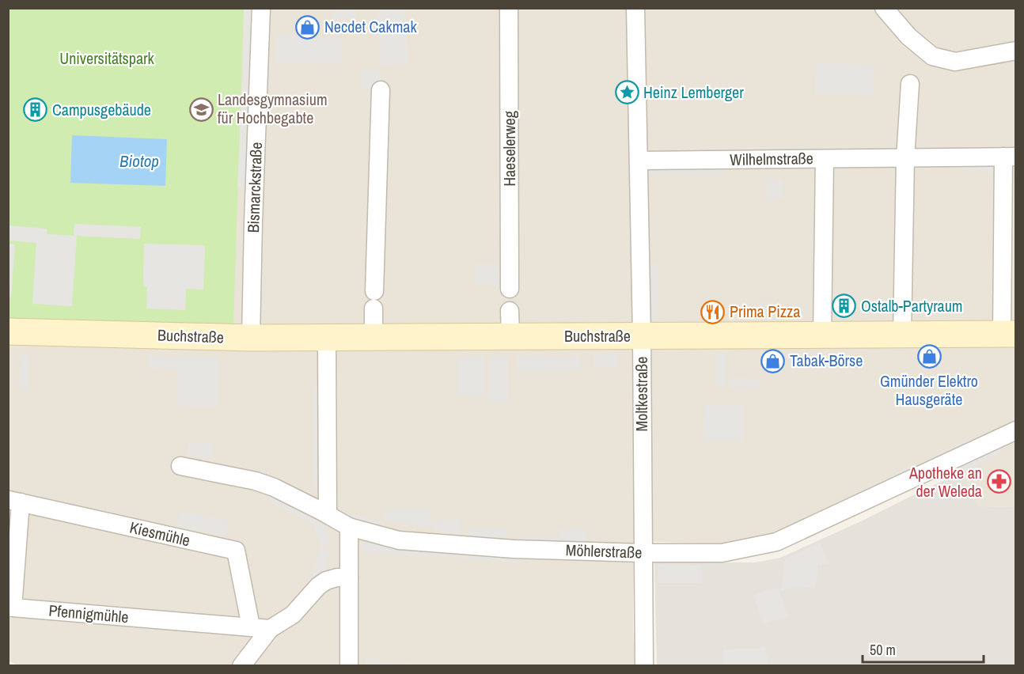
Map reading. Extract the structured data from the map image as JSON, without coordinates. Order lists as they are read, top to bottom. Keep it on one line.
{"streets":{"street":["Haeselerweg","Wilhelmstraße","Bismarckstraße","Buchstraße","Moltkestraße","Kiesmühle","Möhlerstraße","Pfennigmühle"]},"crossings":[["Wilhelmstraße","Buchstraße"],["Wilhelmstraße","Moltkestraße"],["Bismarckstraße","Buchstraße"],["Buchstraße","Moltkestraße"],["Moltkestraße","Möhlerstraße"],["Kiesmühle","Pfennigmühle"]],"water":["Biotop"],"parks":["Universitätspark"],"places":{"shop":["Necdet Cakmak","Gmünder Elektro Hausgeräte","Tabak-Börse"],"place":["Heinz Lemberger"],"school or university":["Landesgymnasium für Hochbegabte"],"building":["Campusgebäude","Ostalb-Partyraum"],"restaurant":["Prima Pizza"],"pharmacy":["Apotheke an der Weleda"]},"scale_bar":"50 m"}
